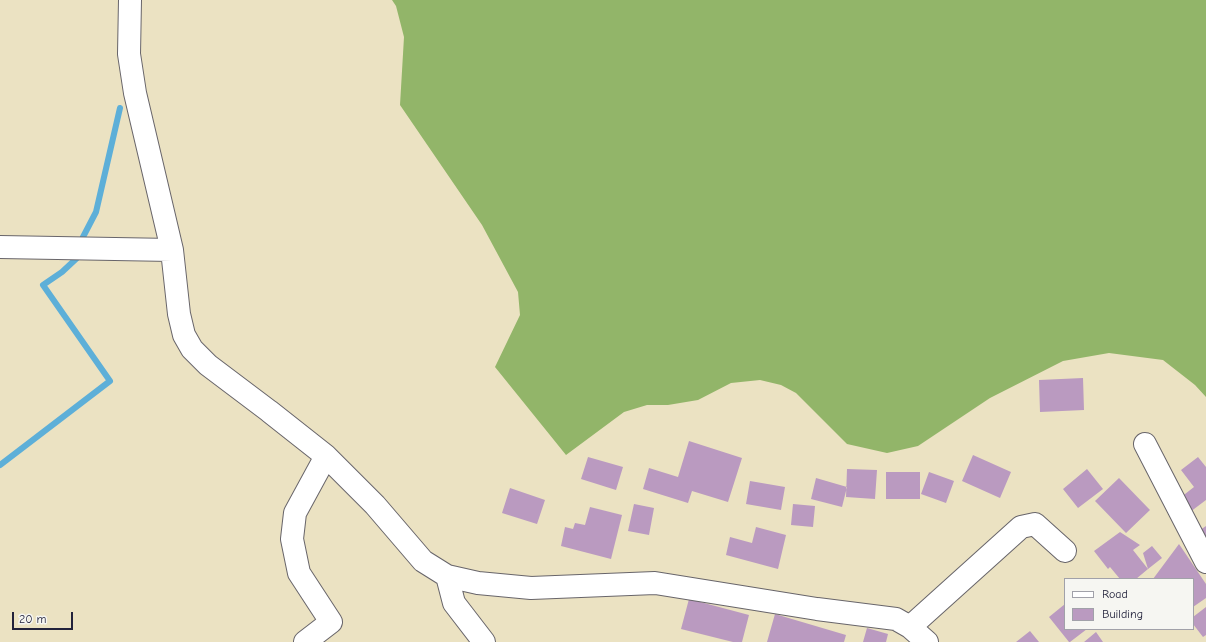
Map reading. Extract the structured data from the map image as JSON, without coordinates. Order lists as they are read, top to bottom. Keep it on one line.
{"legend":["Road","Building"],"scale_bar":"20 m"}
